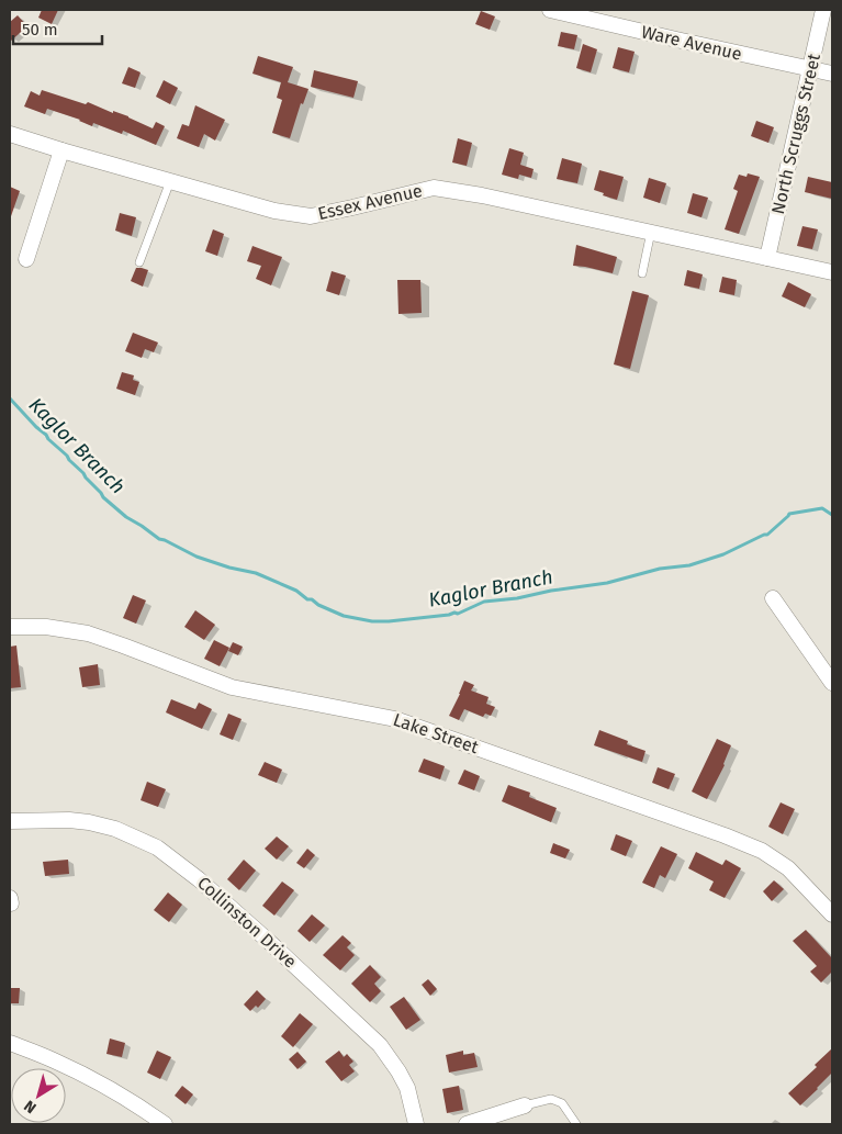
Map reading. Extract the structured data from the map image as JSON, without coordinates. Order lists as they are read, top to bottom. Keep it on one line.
{"streets":{"street":["Ware Avenue","North Scruggs Street","Essex Avenue","Lake Street","Collinston Drive"]},"crossings":[["Ware Avenue","North Scruggs Street"],["North Scruggs Street","Essex Avenue"]],"water":["Kaglor Branch"],"scale_bar":"50 m","north":"bottom left"}
